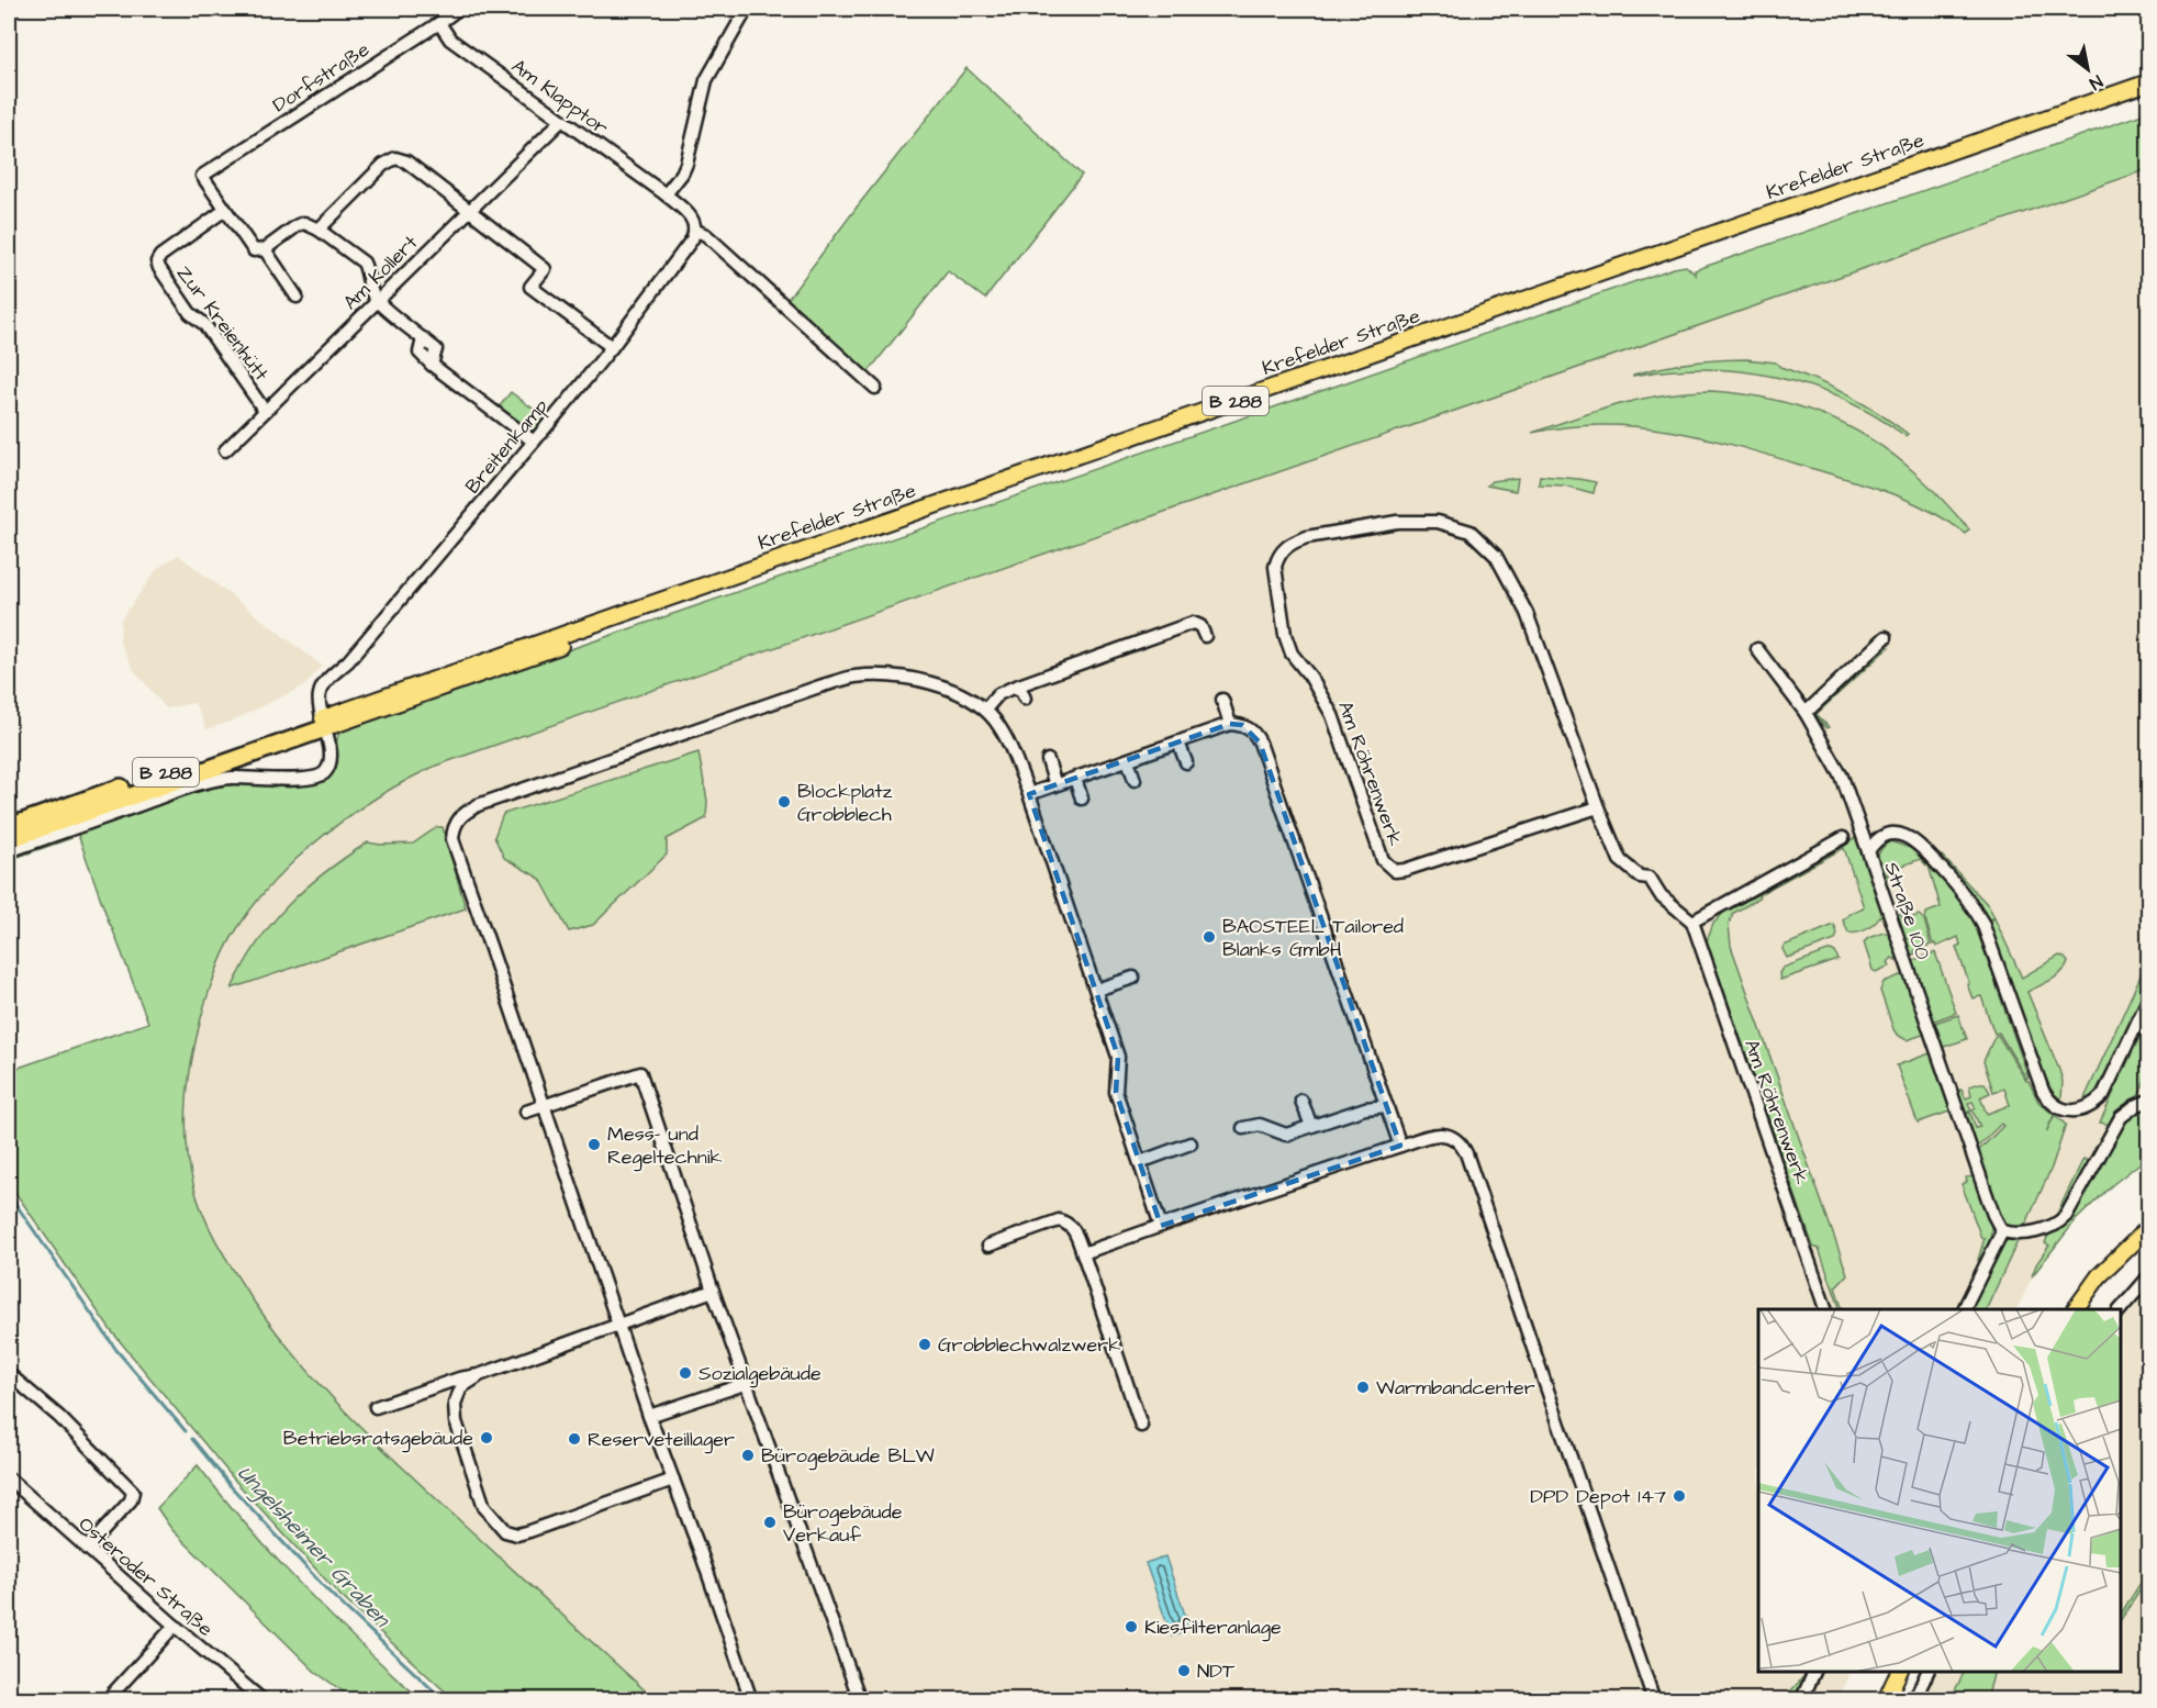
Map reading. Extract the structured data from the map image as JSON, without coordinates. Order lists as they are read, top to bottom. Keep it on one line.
{"streets":{"highway":["Krefelder Straße","B 288"],"street":["Dorfstraße","Am Klapptor","Am Kollert","Zur Kreienhütt","Breitenkamp","Am Röhrenwerk","Straße 100","Osteroder Straße"]},"crossings":[["Dorfstraße","Am Klapptor"],["Dorfstraße","Zur Kreienhütt"],["Am Klapptor","Am Kollert"],["Krefelder Straße","Breitenkamp"],["Am Kollert","Zur Kreienhütt"]],"water":["Ungelsheimer Graben"],"places":["Blockplatz Grobblech","BAOSTEEL Tailored Blanks GmbH","Mess- und Regeltechnik","Grobblechwalzwerk","Sozialgebäude","Warmbandcenter","Betriebsratsgebäude","Reserveteillager","Bürogebäude BLW","DPD Depot 147","Bürogebäude Verkauf","Kiesfilteranlage","NDT"],"north":"bottom right"}
